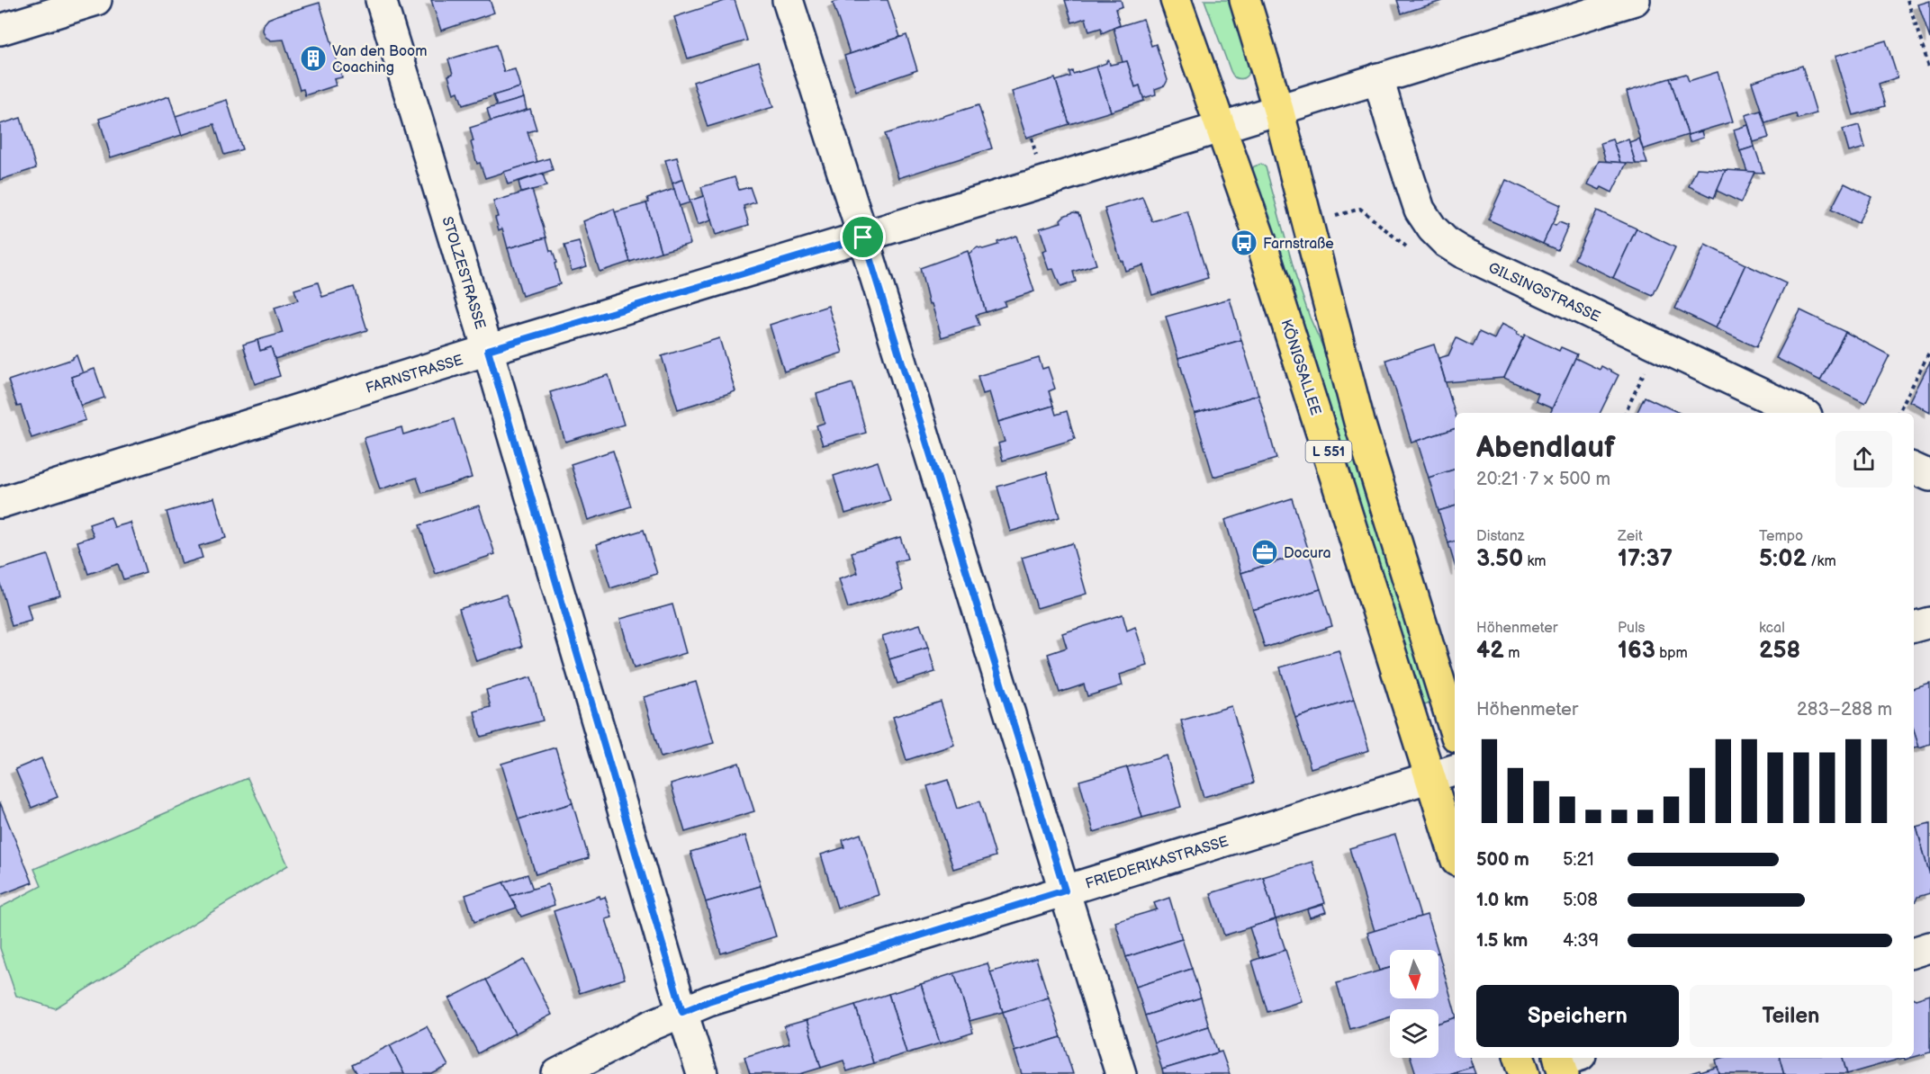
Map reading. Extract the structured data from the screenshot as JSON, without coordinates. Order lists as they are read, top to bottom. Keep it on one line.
{"streets":{"main road":["KÖNIGSALLEE","L 551"],"street":["STOLZESTRASSE","GILSINGSTRASSE","FARNSTRASSE","FRIEDERIKASTRASSE"]},"crossings":[["STOLZESTRASSE","FARNSTRASSE"],["STOLZESTRASSE","FRIEDERIKASTRASSE"],["GILSINGSTRASSE","FARNSTRASSE"],["KÖNIGSALLEE","FARNSTRASSE"],["KÖNIGSALLEE","FRIEDERIKASTRASSE"],["FARNSTRASSE","L 551"]],"places":{"building":["Van den Boom Coaching"],"bus stop":["Farnstraße"],"office":["Docura"]},"north":"bottom","page":{"heading":["Abendlauf","20:21 · 7 × 500 m"],"stats":[["Distanz","3.50 km"],["Zeit","17:37"],["Tempo","5:02 /km"],["Höhenmeter","42 m"],["Puls","163 bpm"],["kcal","258"]],"chart":["Höhenmeter","283–288 m"],"list":[{"name":"500 m","note":"5:21"},{"name":"1.0 km","note":"5:08"},{"name":"1.5 km","note":"4:39"}],"buttons":["Speichern","Teilen"]}}
